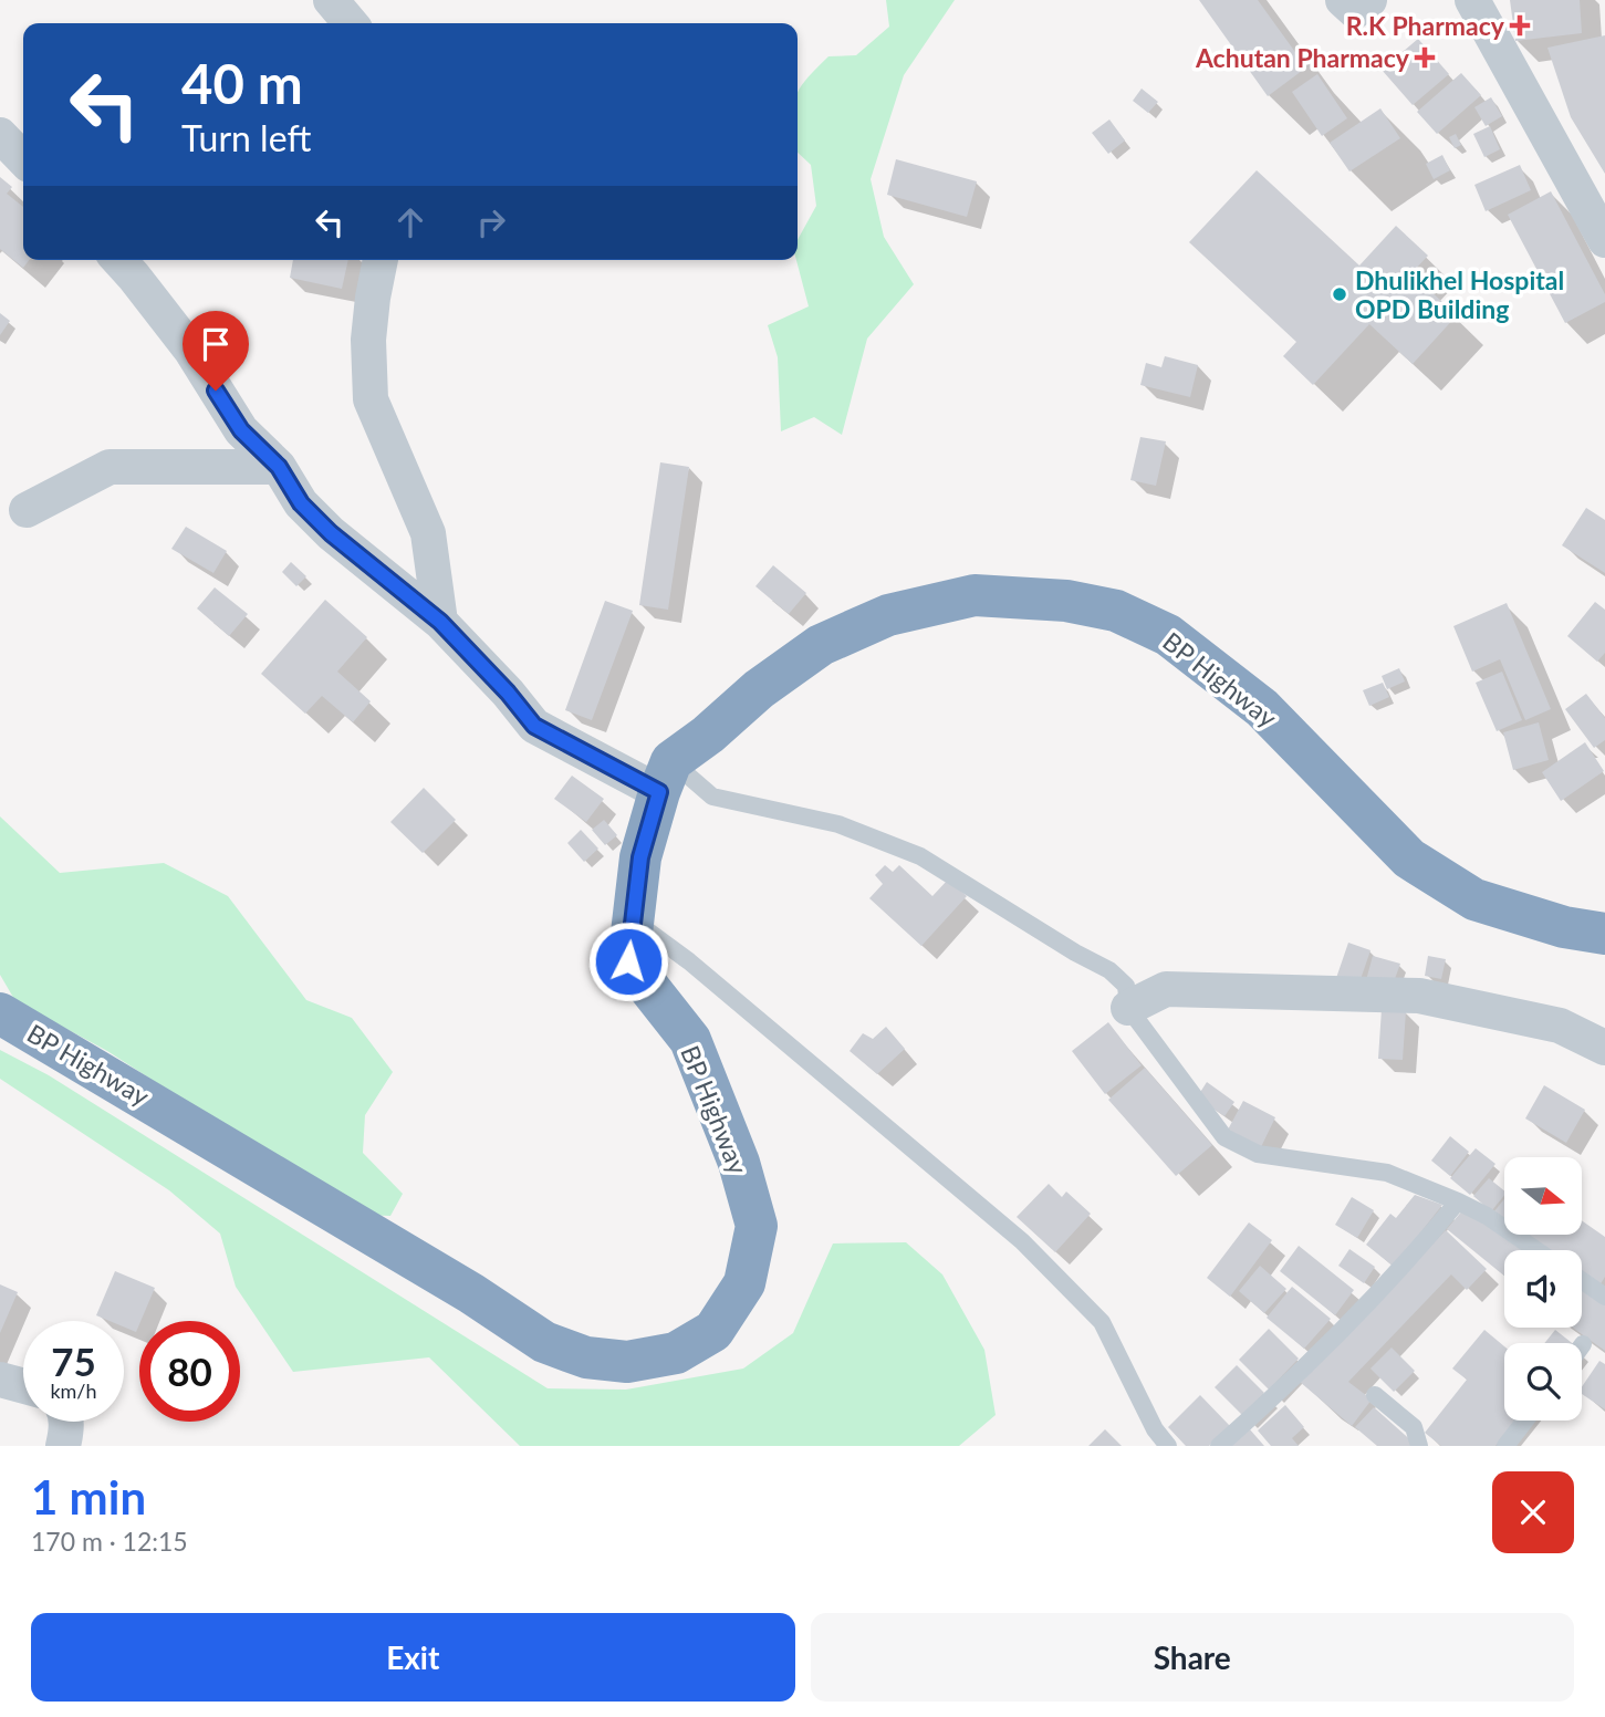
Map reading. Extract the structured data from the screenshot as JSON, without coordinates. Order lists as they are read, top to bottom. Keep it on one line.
{"streets":{"highway":["BP Highway"]},"places":{"health":["R.K Pharmacy","Achutan Pharmacy"],"other":["Dhulikhel Hospital OPD Building"]},"north":"right","page":{"turn":["40 m","Turn left"],"speed":"75 km/h","limit":"80","heading":["1 min","170 m · 12:15"],"buttons":["Exit","Share"]}}
